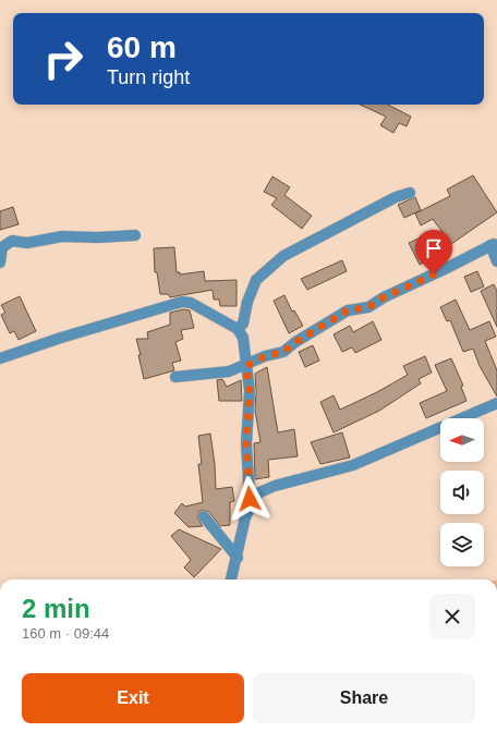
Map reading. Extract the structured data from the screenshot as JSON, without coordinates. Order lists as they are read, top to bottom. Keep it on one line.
{"north":"left","page":{"turn":["60 m","Turn right"],"heading":["2 min","160 m · 09:44"],"buttons":["Exit","Share"]}}
